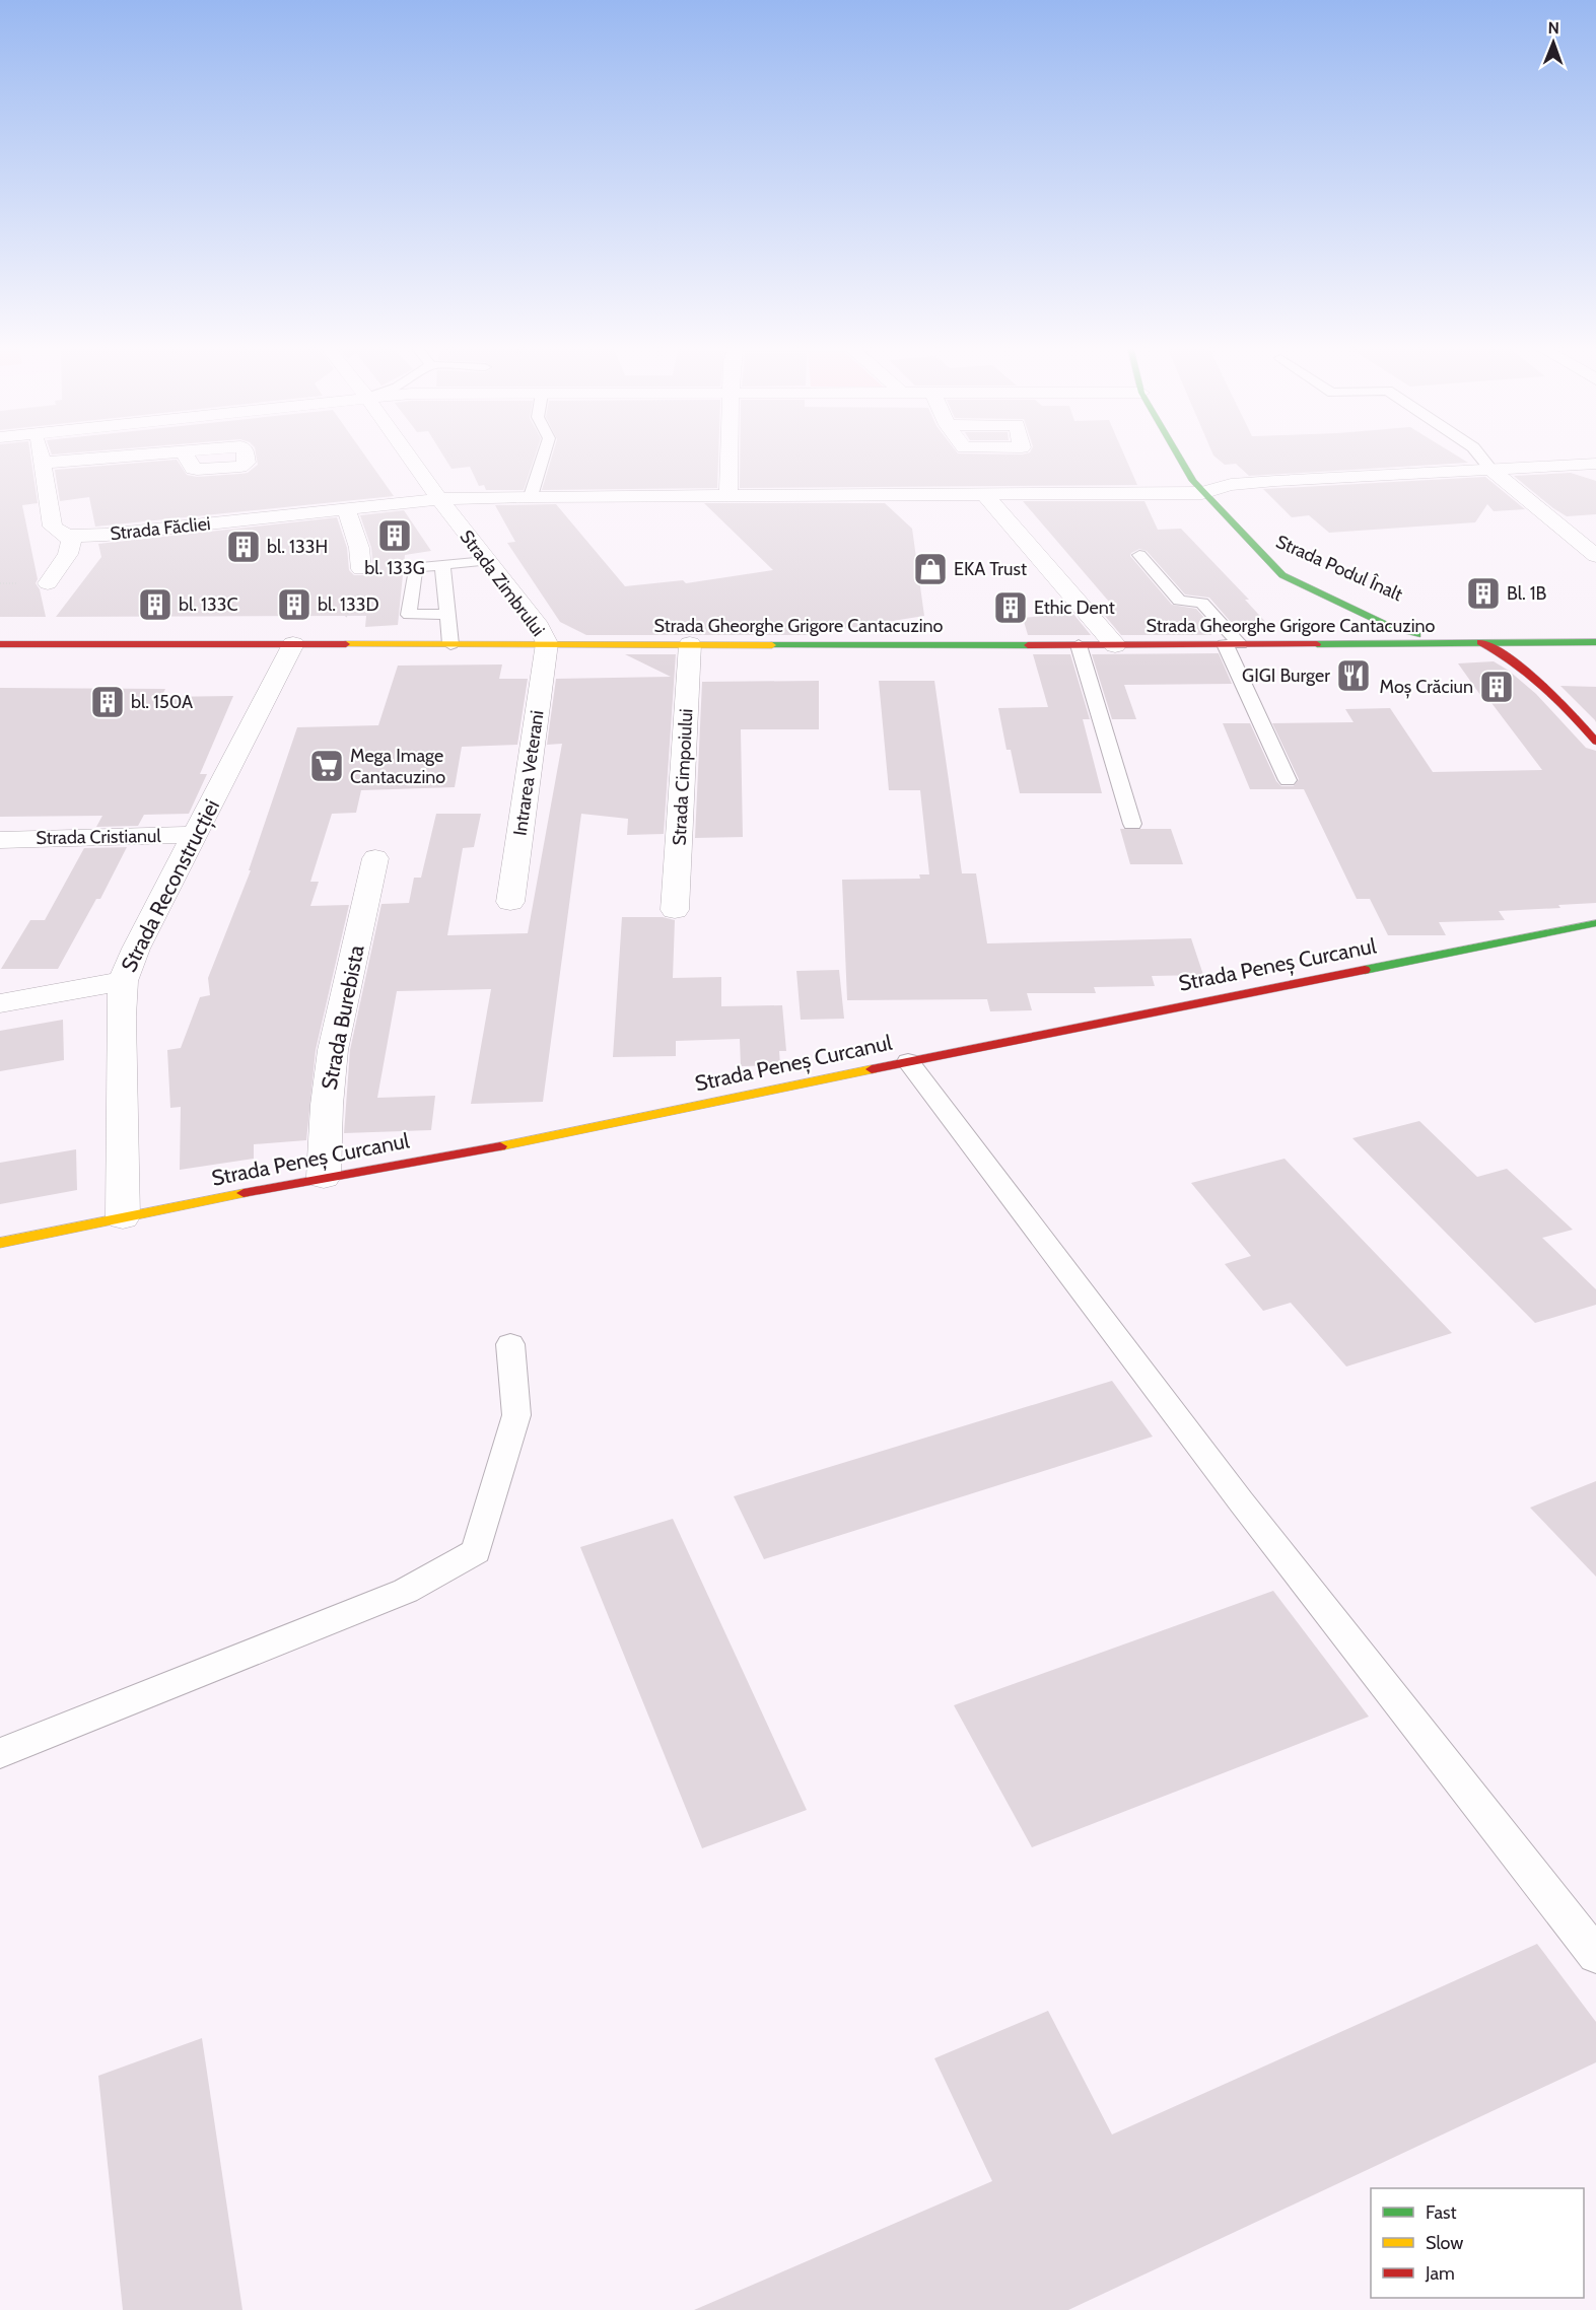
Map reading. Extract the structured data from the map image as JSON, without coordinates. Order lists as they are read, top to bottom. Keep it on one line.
{"streets":{"main road":["Strada Podul Înalt","Strada Gheorghe Grigore Cantacuzino","Strada Peneș Curcanul"],"street":["Strada Făcliei","Strada Zimbrului","Intrarea Veterani","Strada Cimpoiului","Strada Cristianul","Strada Reconstrucției","Strada Burebista"]},"crossings":[["Strada Făcliei","Strada Podul Înalt"],["Strada Făcliei","Strada Zimbrului"],["Strada Podul Înalt","Strada Gheorghe Grigore Cantacuzino"],["Strada Zimbrului","Strada Gheorghe Grigore Cantacuzino"],["Strada Zimbrului","Intrarea Veterani"],["Strada Gheorghe Grigore Cantacuzino","Intrarea Veterani"],["Strada Gheorghe Grigore Cantacuzino","Strada Cimpoiului"],["Strada Gheorghe Grigore Cantacuzino","Strada Reconstrucției"],["Strada Cristianul","Strada Reconstrucției"],["Strada Reconstrucției","Strada Peneș Curcanul"],["Strada Peneș Curcanul","Strada Burebista"]],"places":{"building":["bl. 133G","bl. 133H","Bl. 1B","bl. 133C","bl. 133D","Ethic Dent","Moș Crăciun","bl. 150A"],"shop":["EKA Trust"],"restaurant":["GIGI Burger"],"supermarket":["Mega Image Cantacuzino"]},"legend":["Fast","Slow","Jam"],"north":"top"}
